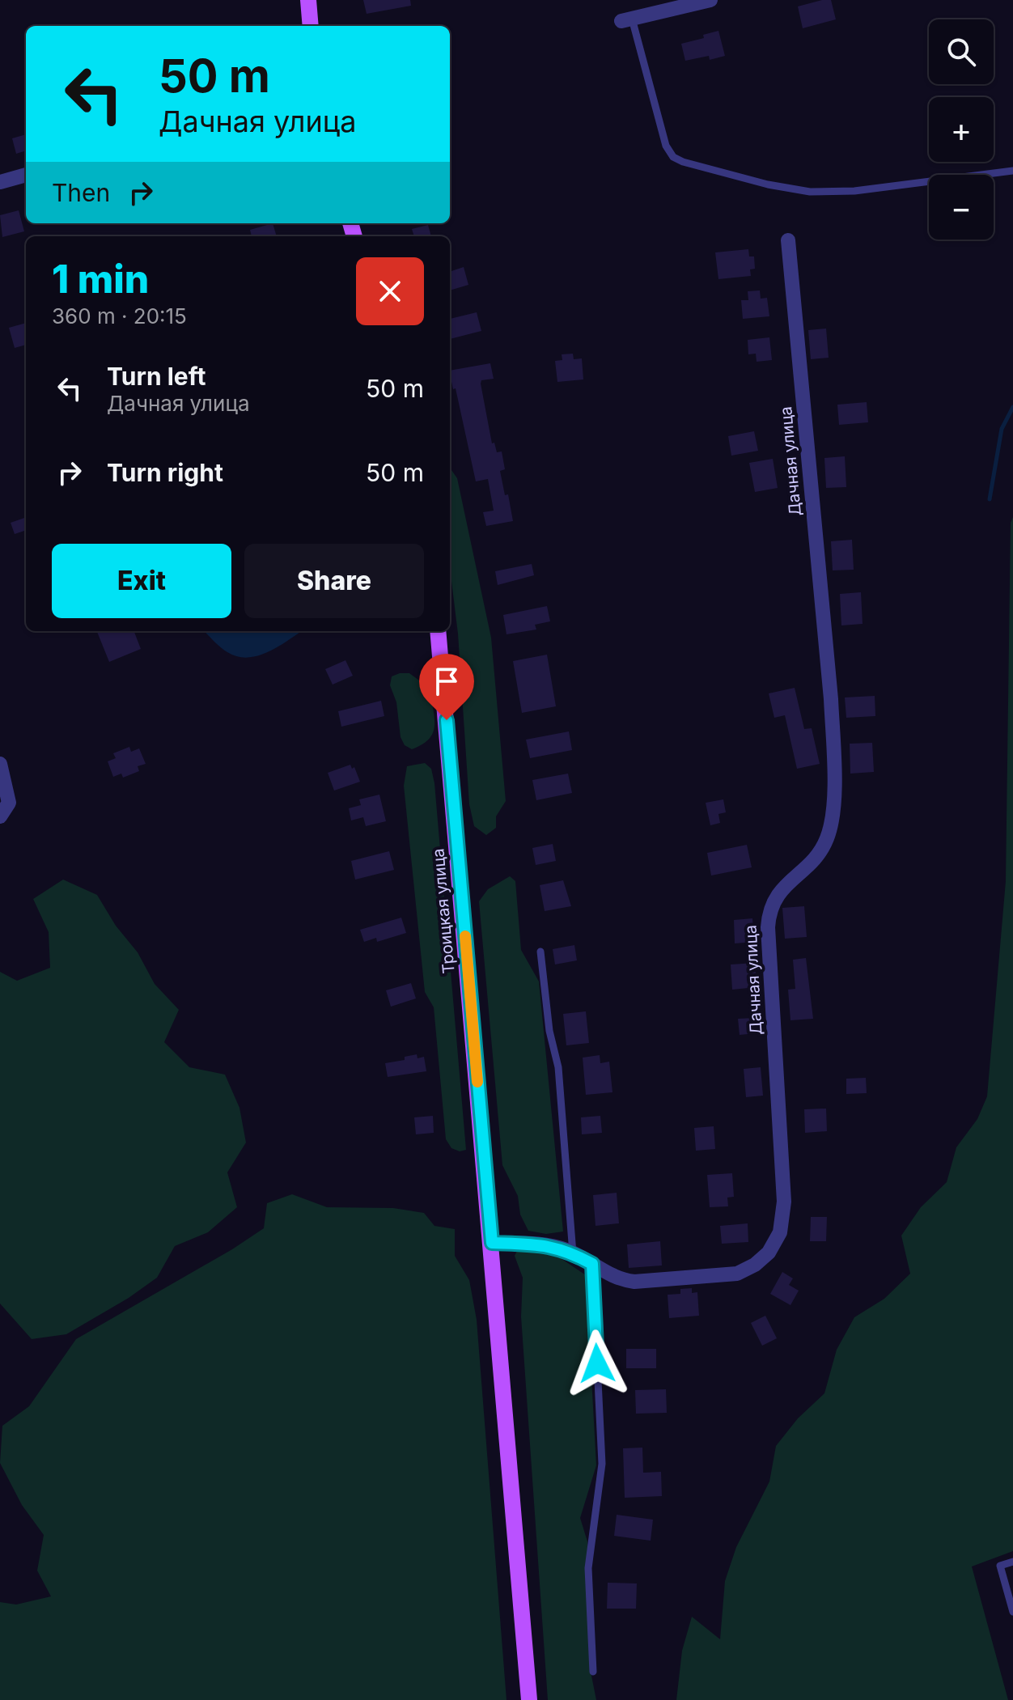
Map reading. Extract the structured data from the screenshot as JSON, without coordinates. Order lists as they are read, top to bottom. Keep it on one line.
{"streets":{"main road":["Троицкая улица"],"street":["Дачная улица"]},"crossings":[["Дачная улица","Троицкая улица"]],"page":{"map_buttons":["+","−"],"turn":["50 m","Дачная улица"],"then":"Then","heading":["1 min","360 m · 20:15"],"list":[{"name":"Turn left","note":"Дачная улица","value":"50 m"},{"name":"Turn right","value":"50 m"}],"buttons":["Exit","Share"]}}
